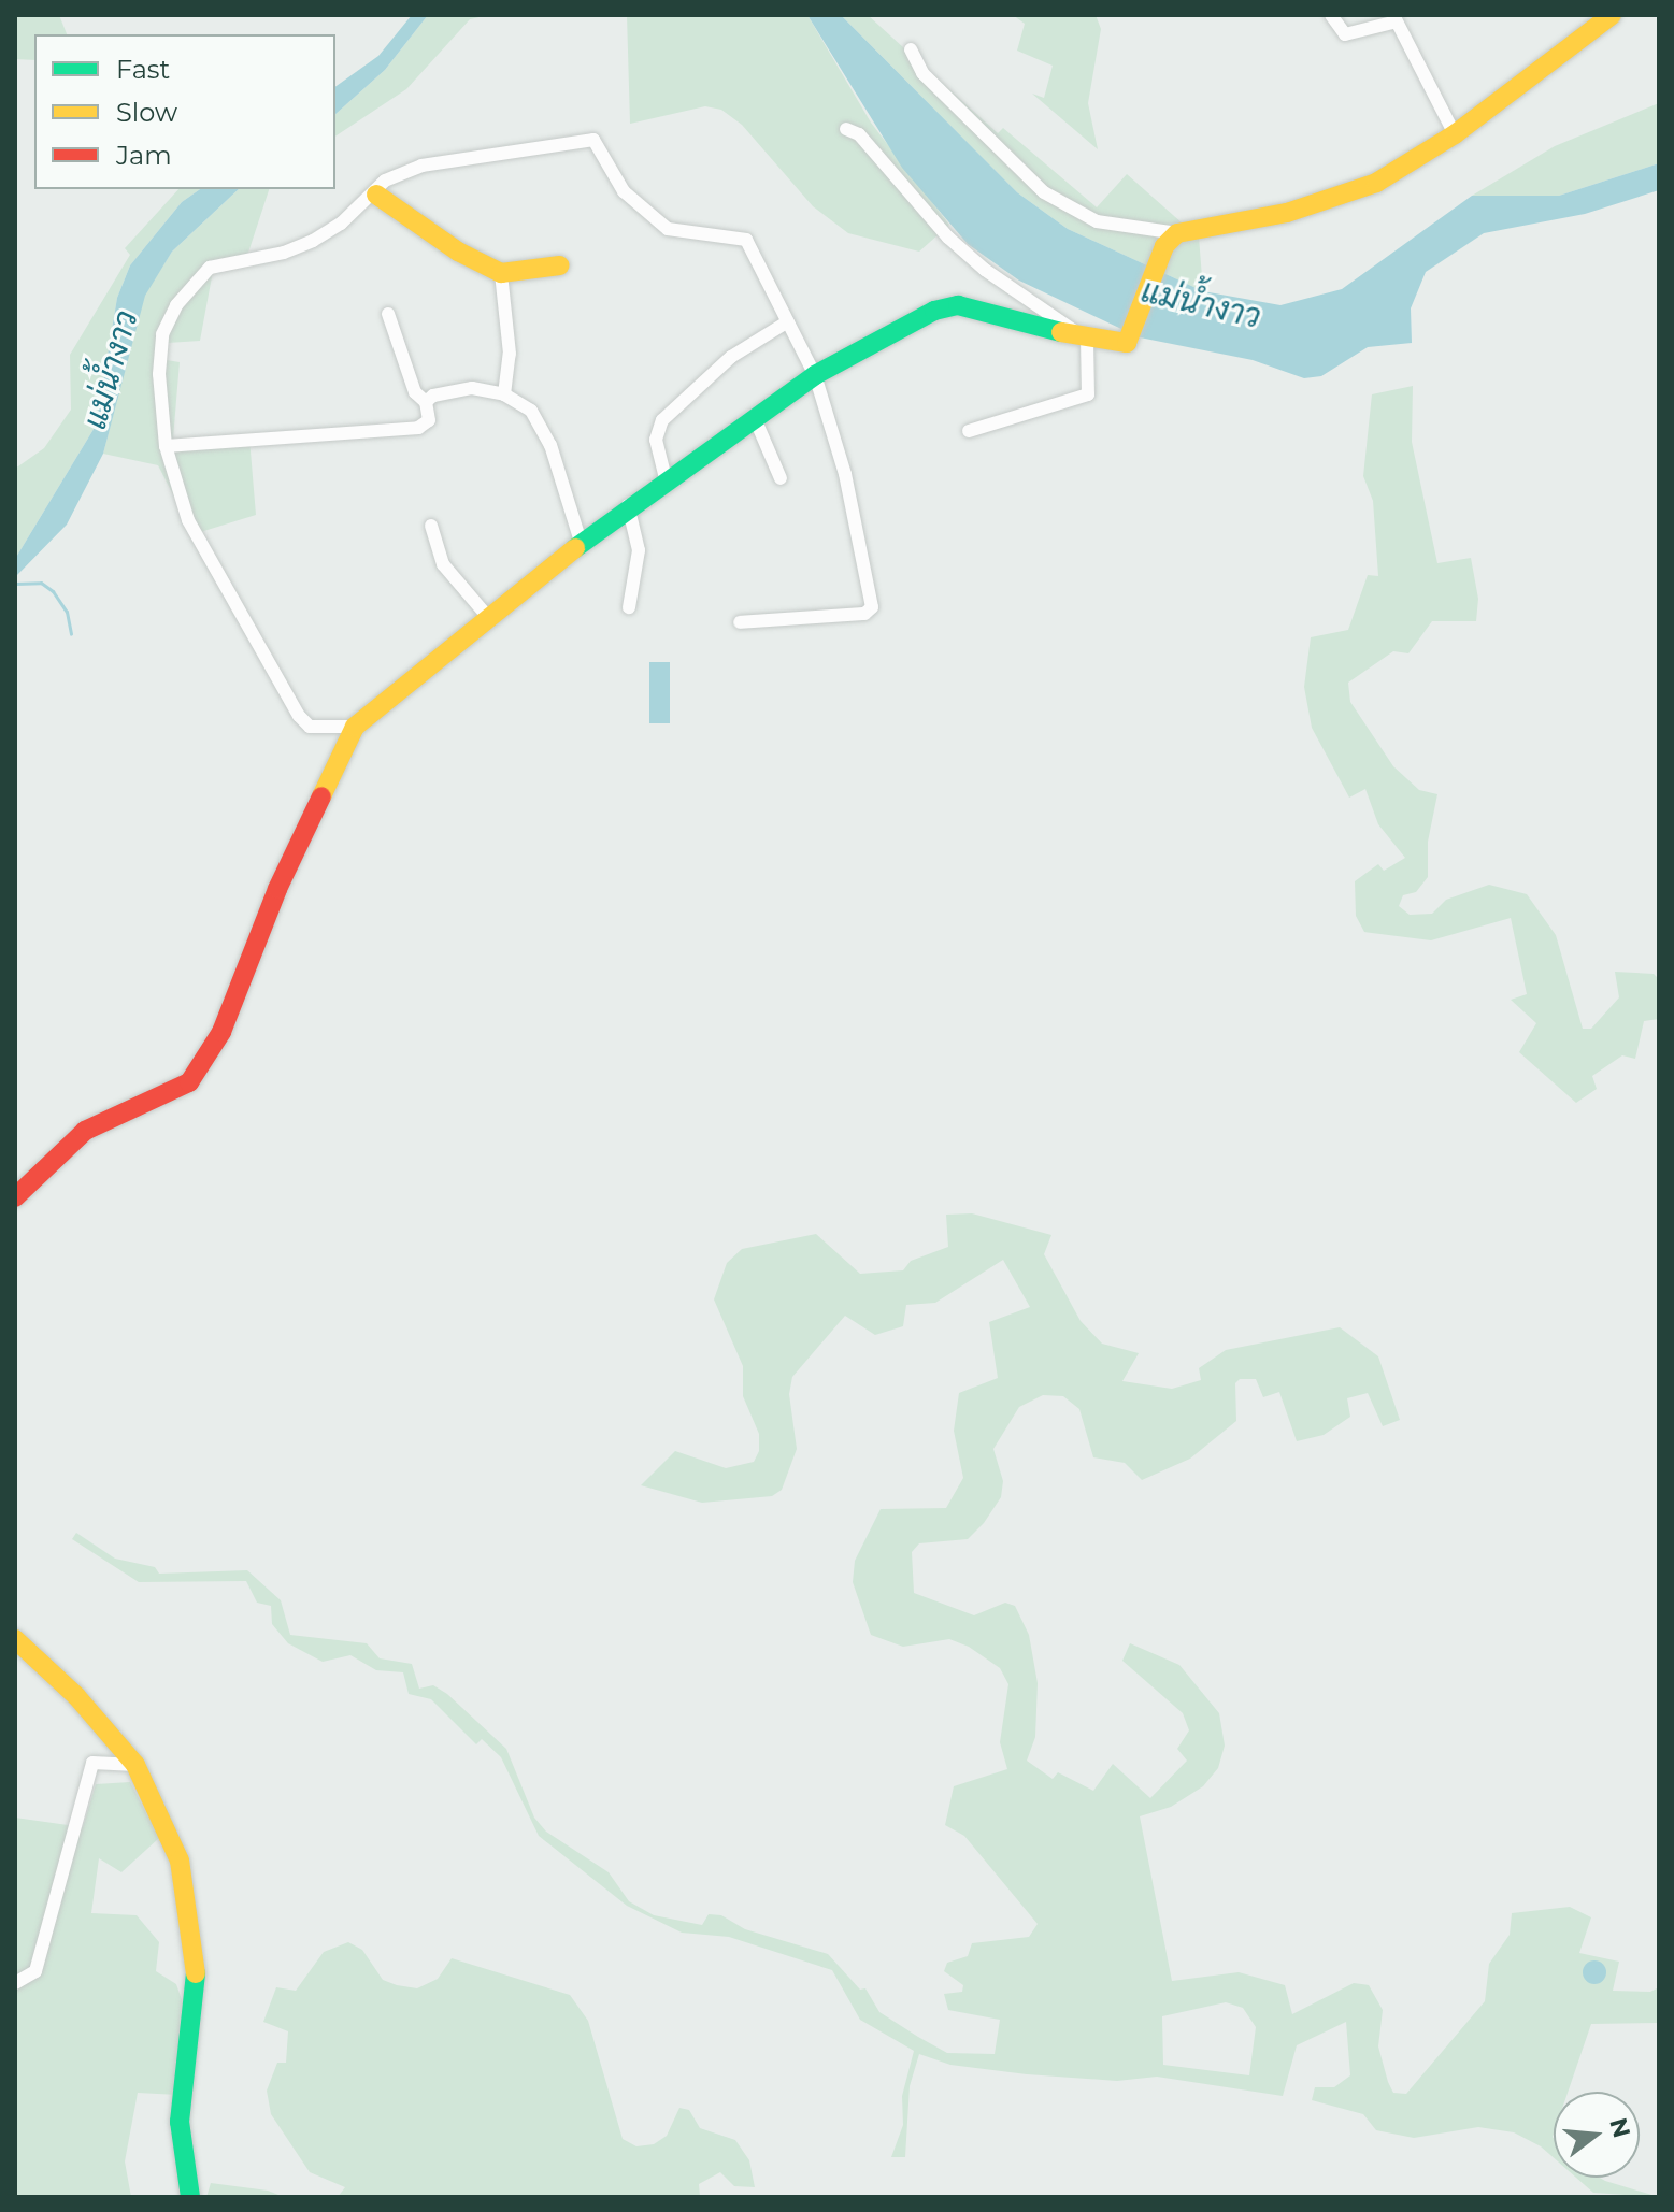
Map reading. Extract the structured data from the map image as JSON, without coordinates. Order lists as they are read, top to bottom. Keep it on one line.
{"water":["แม่น้ำงาว"],"legend":["Fast","Slow","Jam"],"north":"right"}
